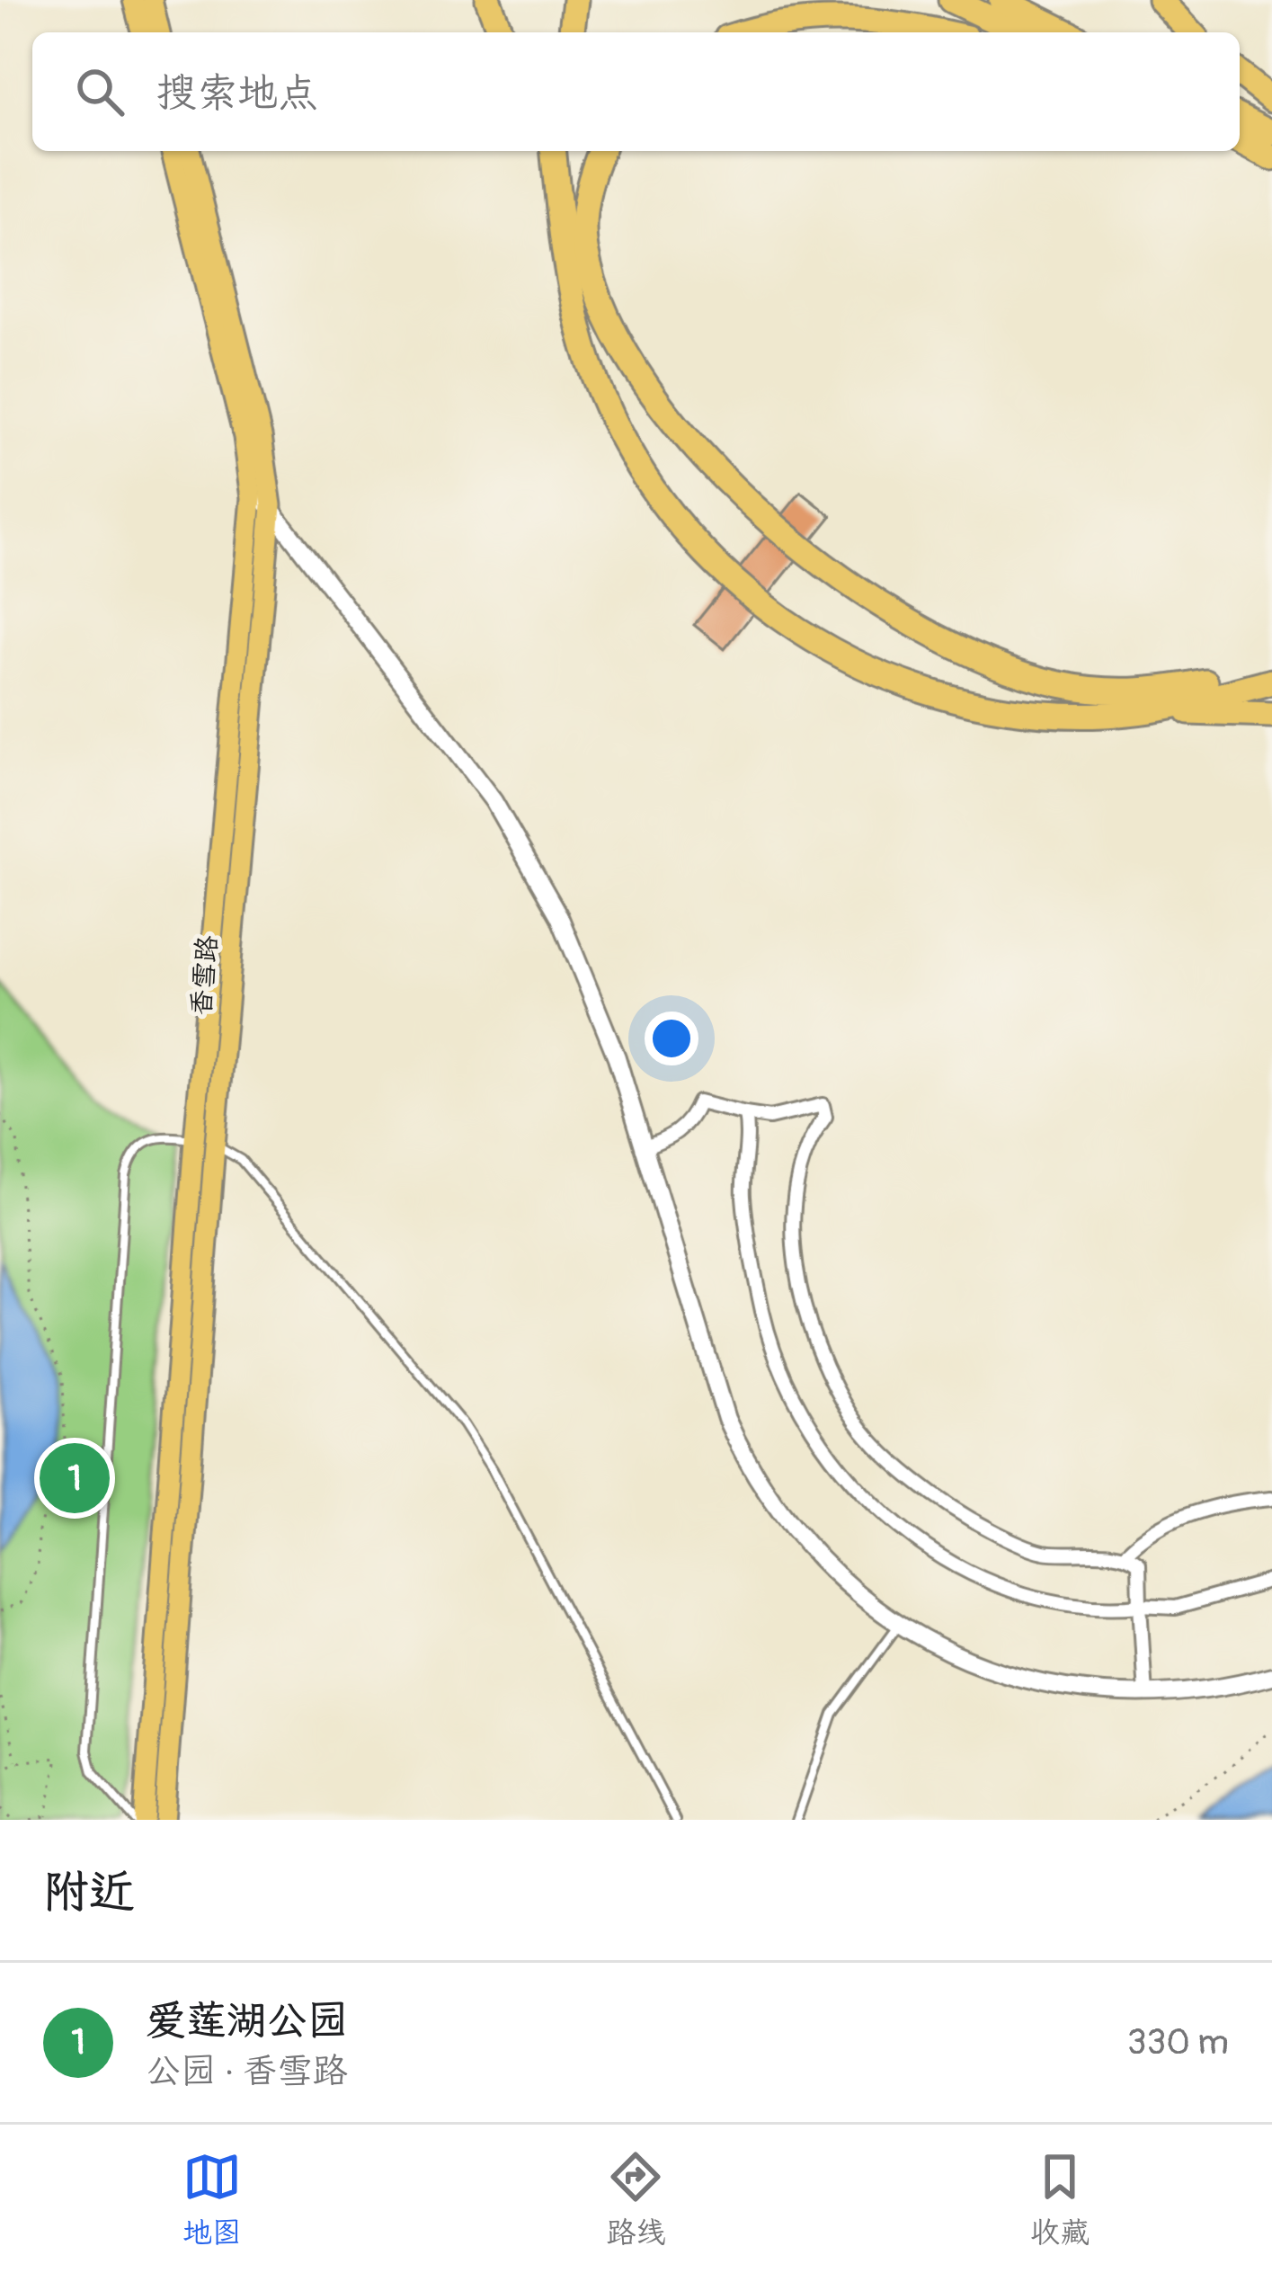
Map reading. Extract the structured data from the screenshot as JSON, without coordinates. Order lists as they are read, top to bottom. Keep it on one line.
{"streets":{"main road":["香雪路"]},"page":{"search":"搜索地点","pins":"1","heading":"附近","list":[{"mark":"1","name":"爱莲湖公园","note":"公园 · 香雪路","value":"330 m"}],"nav":["地图","路线","收藏"]}}
